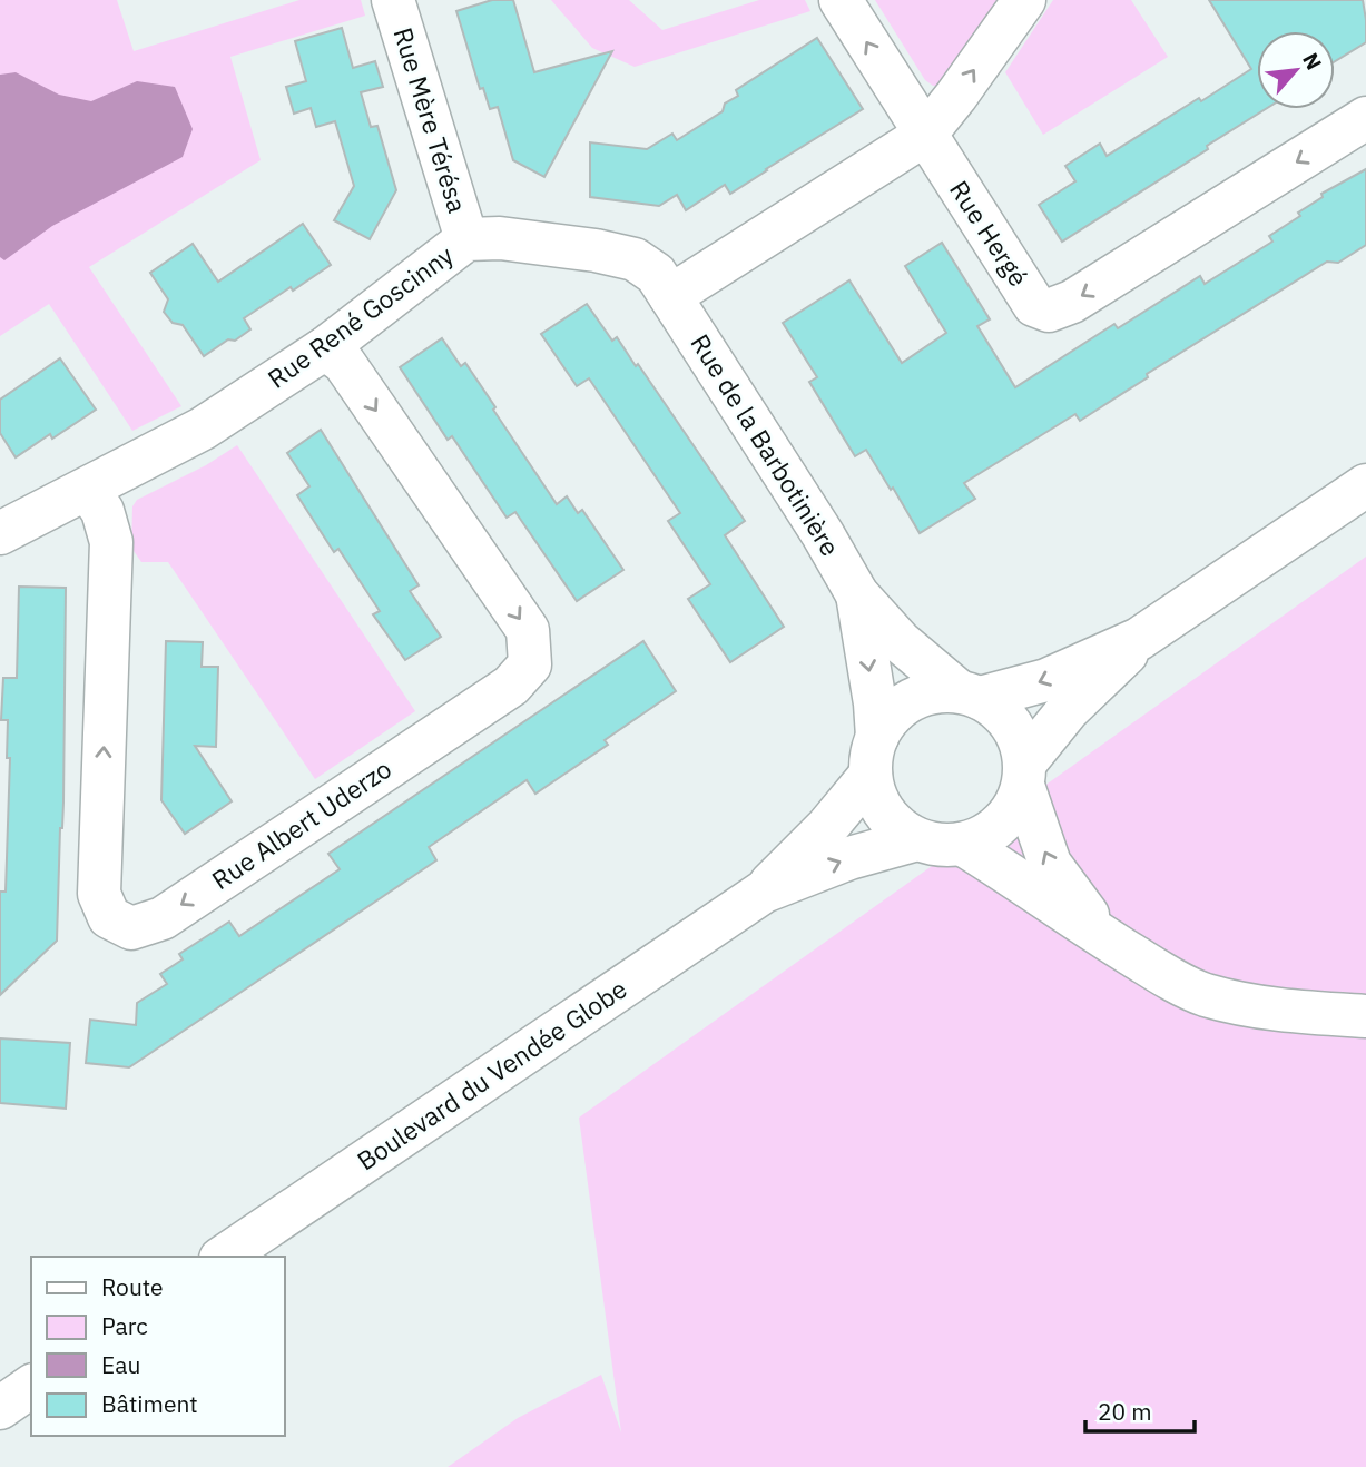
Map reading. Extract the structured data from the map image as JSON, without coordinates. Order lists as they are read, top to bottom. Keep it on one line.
{"streets":{"street":["Rue Mère Térésa","Rue Hergé","Rue René Goscinny","Rue de la Barbotinière","Rue Albert Uderzo","Boulevard du Vendée Globe"]},"crossings":[["Rue Mère Térésa","Rue René Goscinny"],["Rue René Goscinny","Rue de la Barbotinière"],["Rue René Goscinny","Rue Albert Uderzo"],["Rue de la Barbotinière","Boulevard du Vendée Globe"]],"legend":["Route","Parc","Eau","Bâtiment"],"scale_bar":"20 m","north":"top right"}
